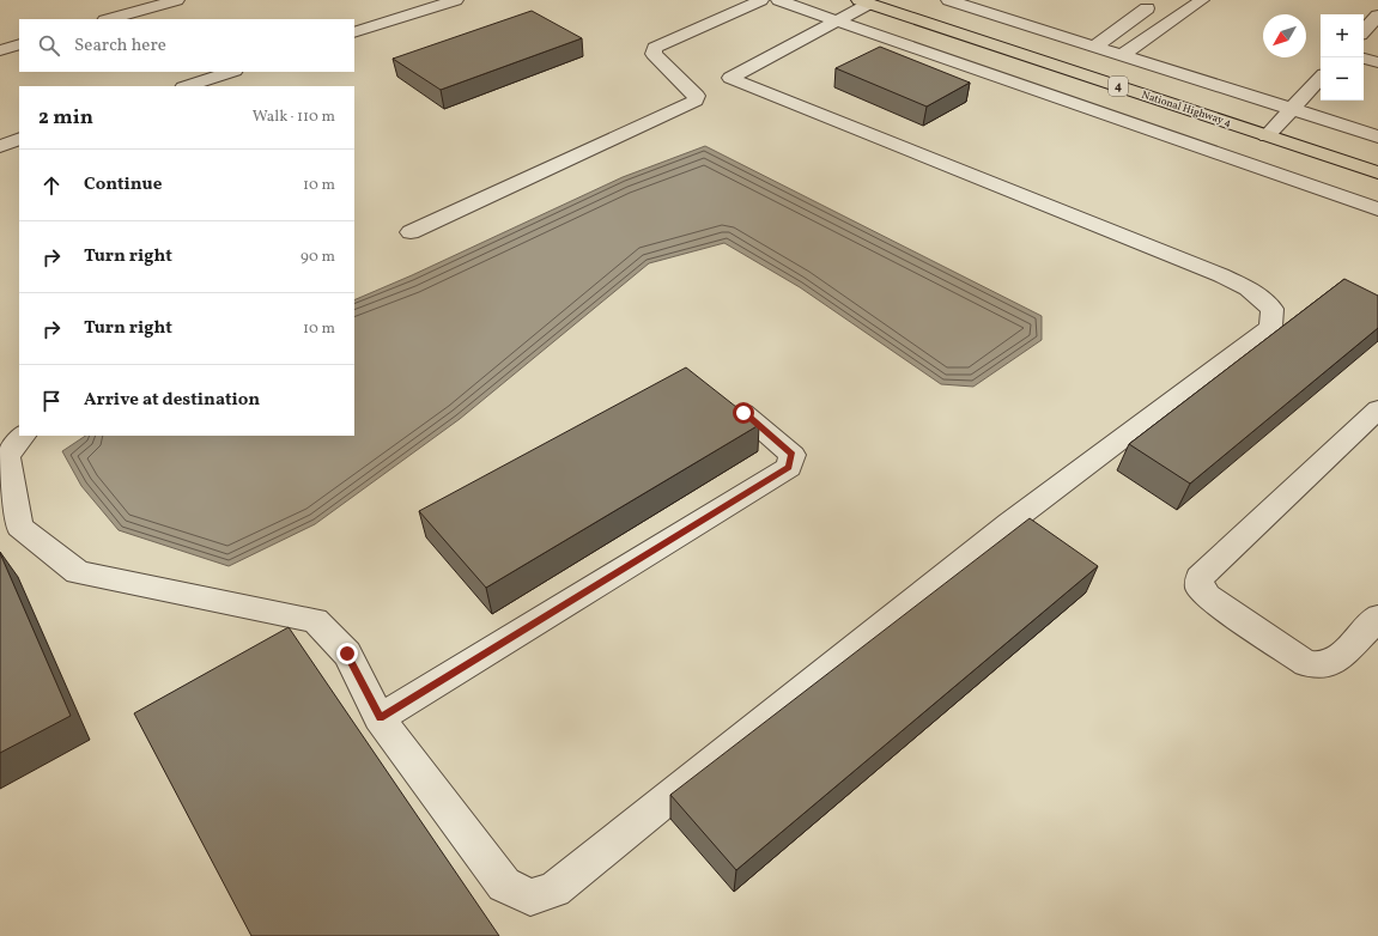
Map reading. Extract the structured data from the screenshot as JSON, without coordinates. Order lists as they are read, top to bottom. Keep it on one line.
{"streets":{"highway":["4","National Highway 4"]},"north":"bottom left","page":{"map_buttons":["+","−"],"search":"Search here","heading":["2 min","Walk · 110 m"],"list":[["Continue","10 m"],["Turn right","90 m"],["Turn right","10 m"],"Arrive at destination"]}}
